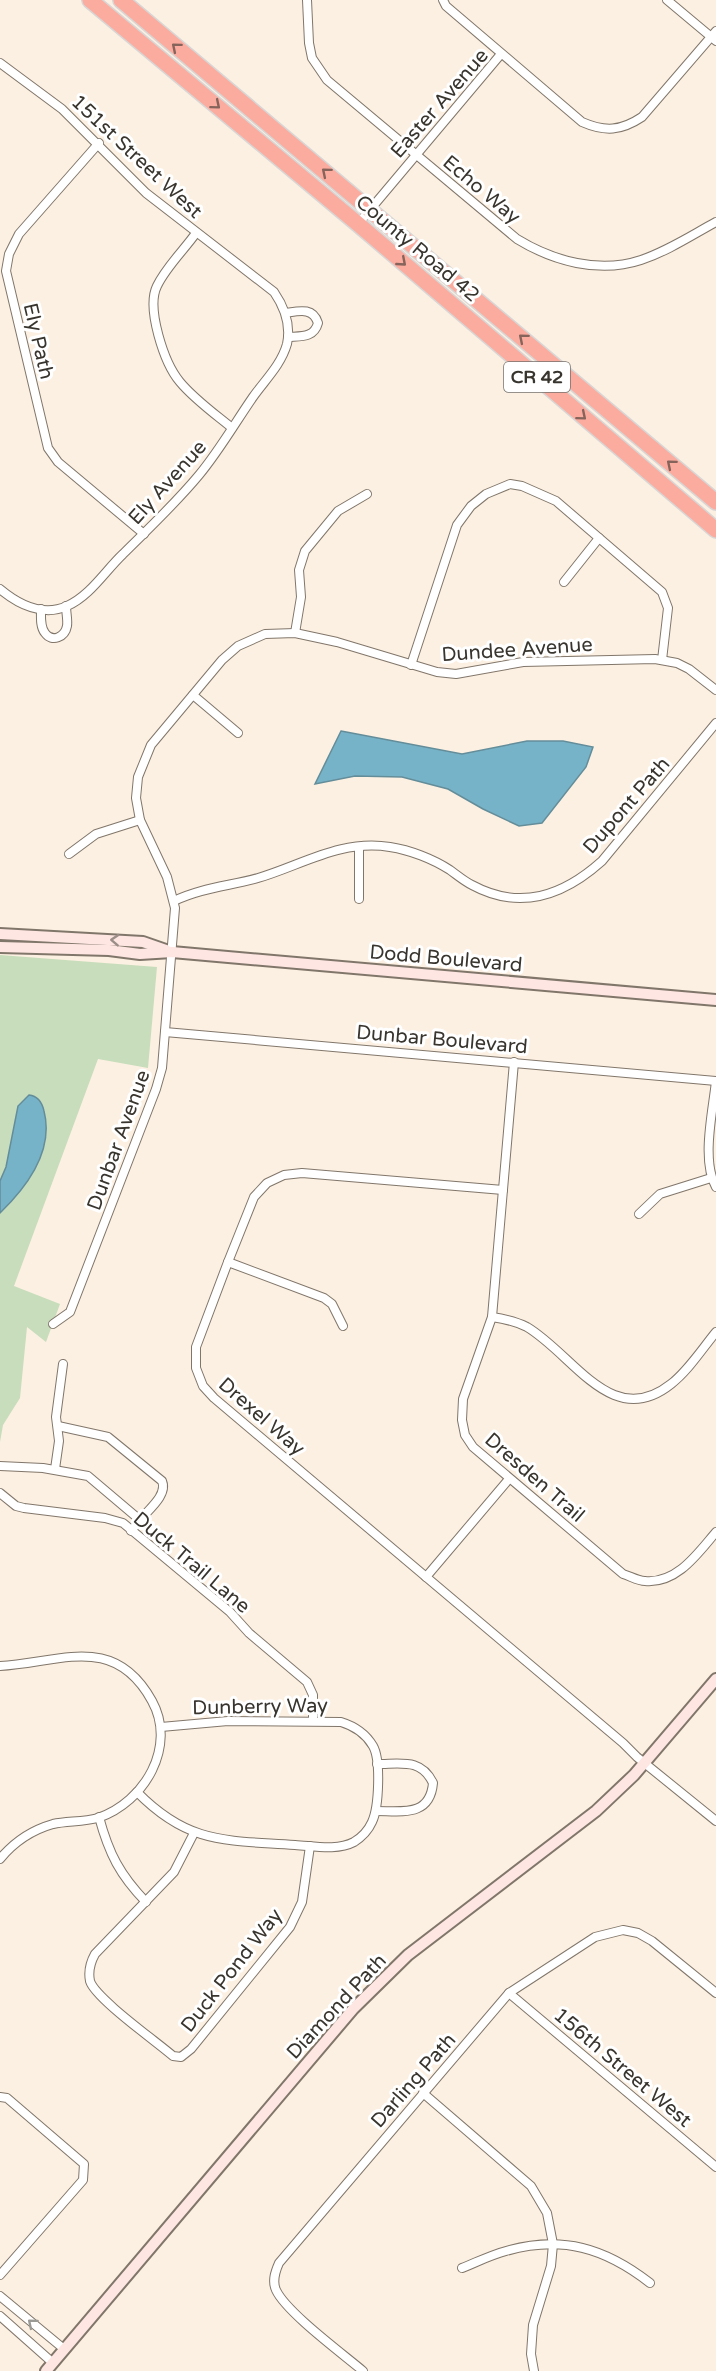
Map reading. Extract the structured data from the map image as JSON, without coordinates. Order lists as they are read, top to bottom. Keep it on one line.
{"streets":{"highway":["County Road 42","CR 42"],"street":["Easter Avenue","151st Street West","Echo Way","Ely Path","Ely Avenue","Dundee Avenue","Dupont Path","Dodd Boulevard","Dunbar Boulevard","Dunbar Avenue","Drexel Way","Dresden Trail","Duck Trail Lane","Dunberry Way","Duck Pond Way","Diamond Path","156th Street West","Darling Path"]},"crossings":[["Easter Avenue","Echo Way"],["Easter Avenue","County Road 42"],["151st Street West","Ely Path"],["151st Street West","Ely Avenue"],["Ely Path","Ely Avenue"],["Dundee Avenue","Dupont Path"],["Dundee Avenue","Dodd Boulevard"],["Dundee Avenue","Dunbar Avenue"],["Dodd Boulevard","Dunbar Avenue"],["Dunbar Boulevard","Dunbar Avenue"],["Dunbar Boulevard","Dresden Trail"],["Drexel Way","Dresden Trail"],["Drexel Way","Diamond Path"],["Duck Trail Lane","Dunberry Way"],["Dunberry Way","Duck Pond Way"],["156th Street West","Darling Path"]]}
